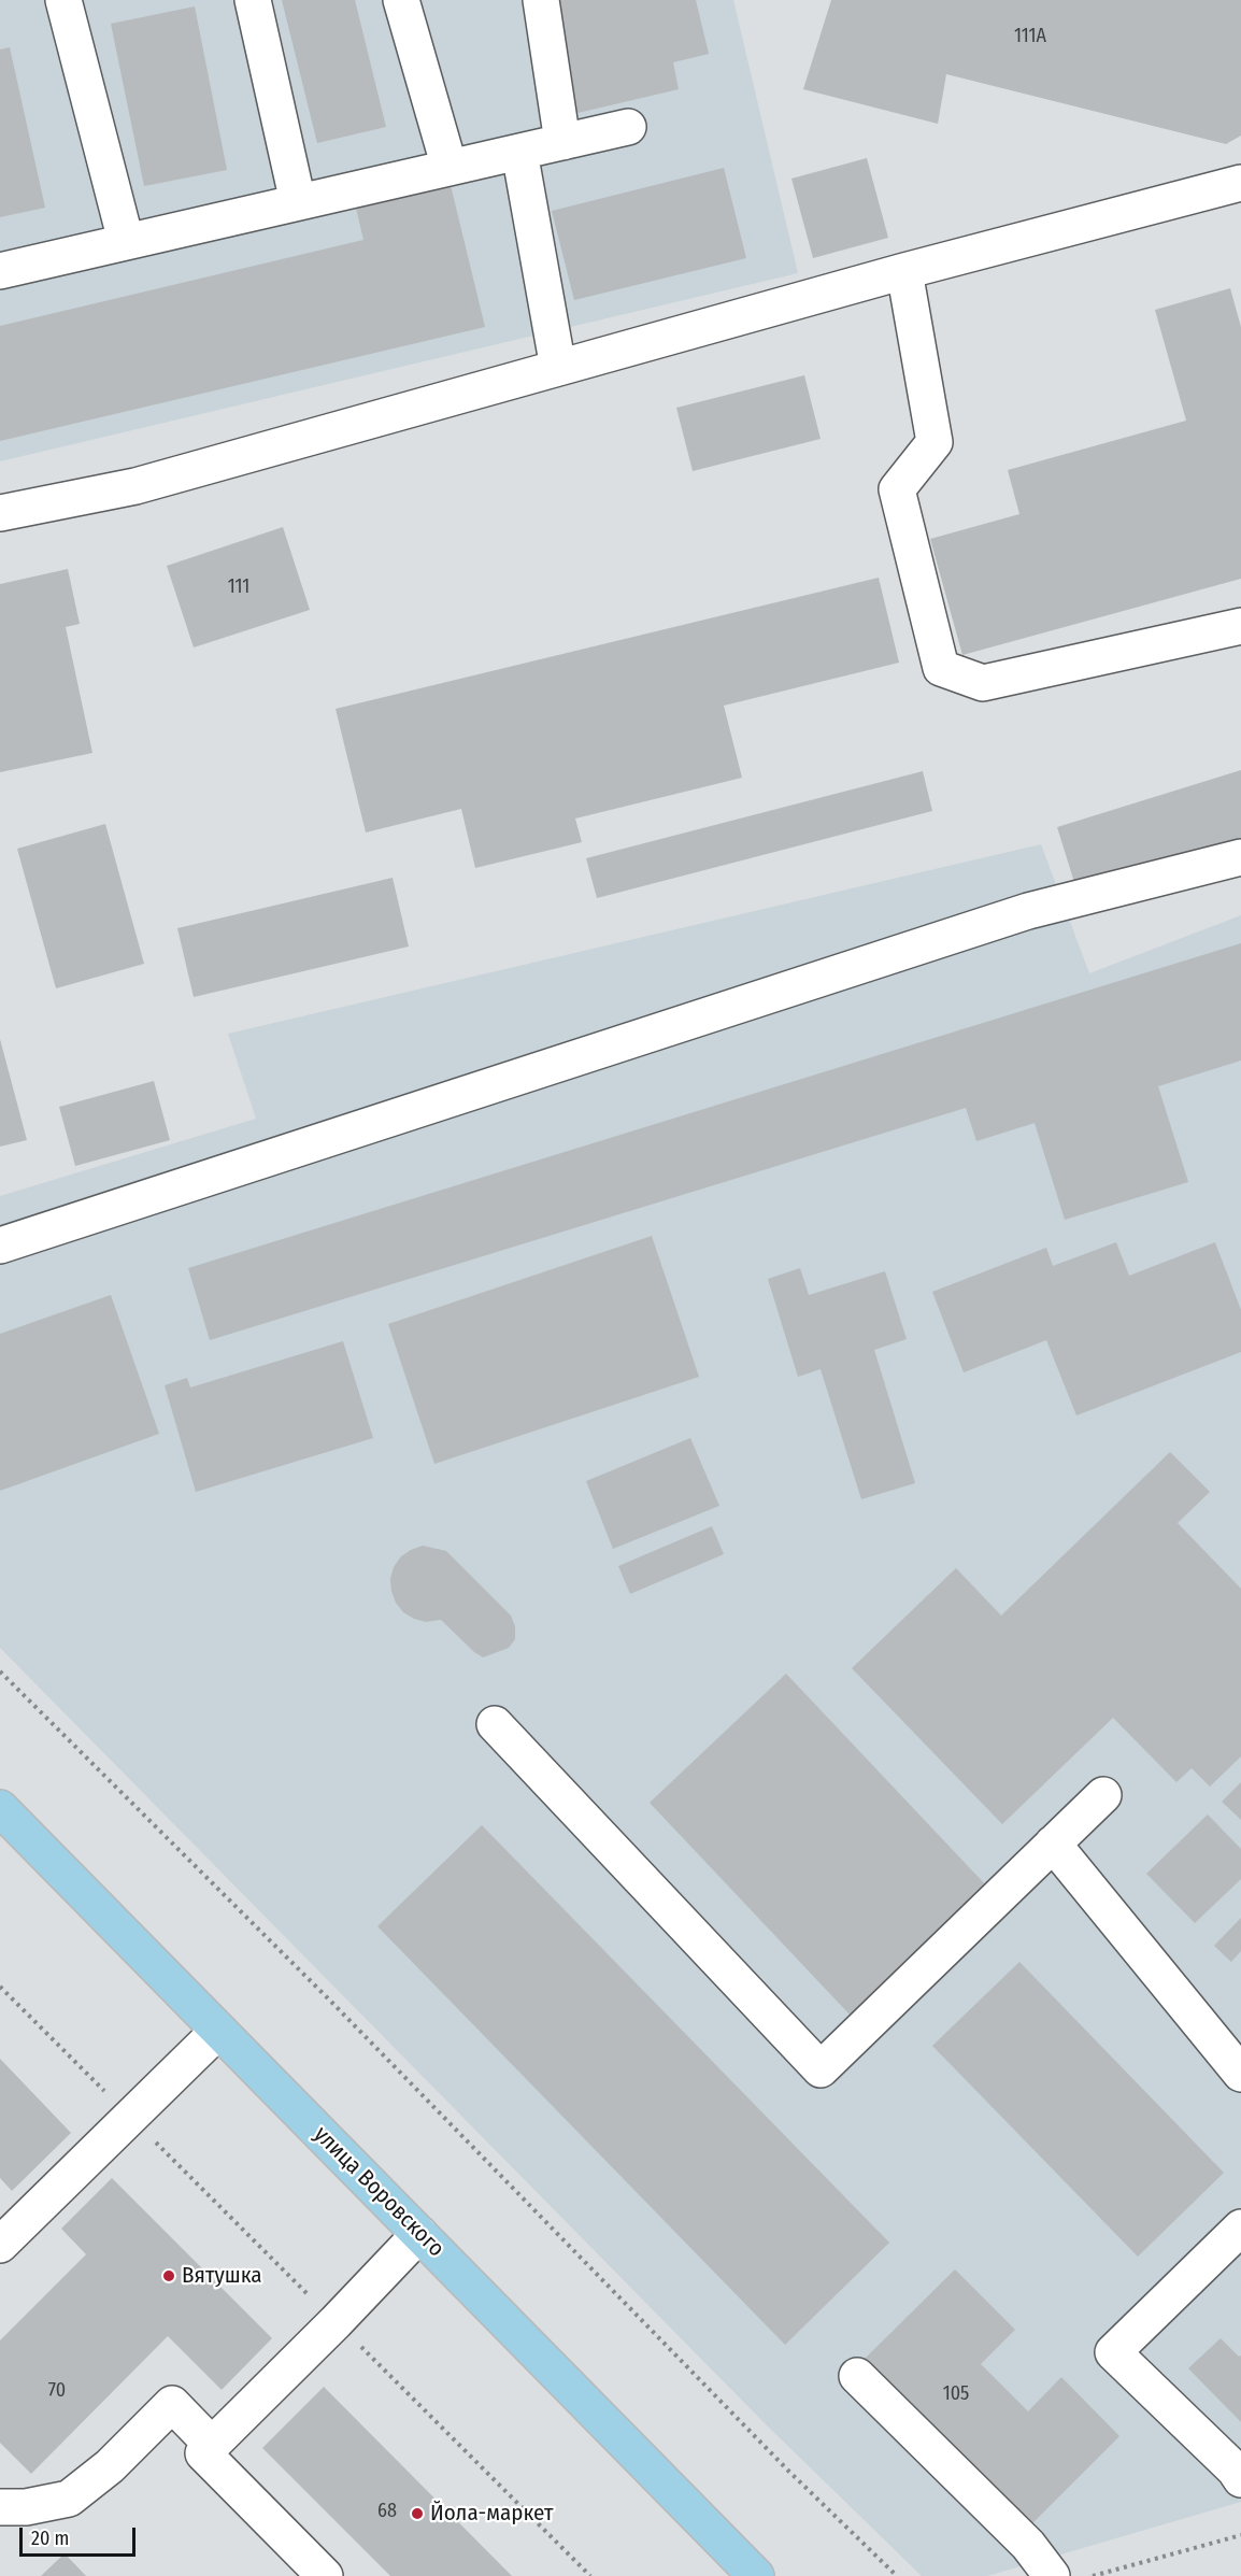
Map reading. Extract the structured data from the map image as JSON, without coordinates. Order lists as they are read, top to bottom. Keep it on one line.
{"streets":{"main road":["улица Воровского"]},"places":["Вятушка","Йола-маркет"],"house_numbers":["111А","111","70","105","68"],"scale_bar":"20 m"}
